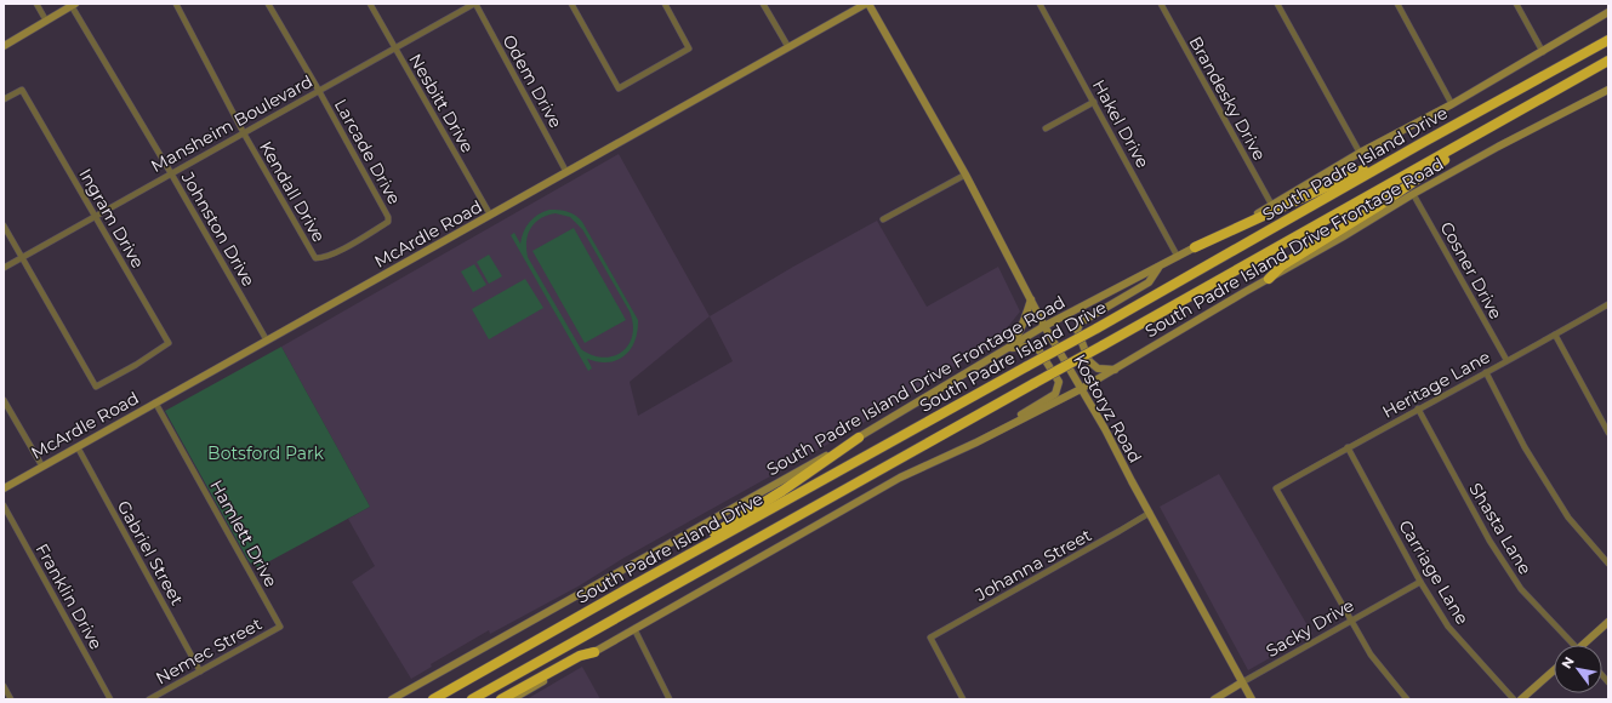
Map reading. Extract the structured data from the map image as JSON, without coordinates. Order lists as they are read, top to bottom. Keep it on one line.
{"streets":{"highway":["South Padre Island Drive"],"main road":["McArdle Road","South Padre Island Drive Frontage Road","Kostoryz Road","Sacky Drive"],"street":["Odem Drive","Brandesky Drive","Nesbitt Drive","Mansheim Boulevard","Hakel Drive","Larcade Drive","Kendall Drive","Ingram Drive","Johnston Drive","Cosner Drive","Heritage Lane","Shasta Lane","Hamlett Drive","Gabriel Street","Johanna Street","Carriage Lane","Franklin Drive","Nemec Street"]},"crossings":[["Odem Drive","Mansheim Boulevard"],["Odem Drive","McArdle Road"],["Brandesky Drive","South Padre Island Drive Frontage Road"],["Nesbitt Drive","Mansheim Boulevard"],["Nesbitt Drive","McArdle Road"],["Mansheim Boulevard","Larcade Drive"],["Mansheim Boulevard","Kendall Drive"],["Mansheim Boulevard","Ingram Drive"],["Mansheim Boulevard","Johnston Drive"],["Hakel Drive","South Padre Island Drive Frontage Road"],["Larcade Drive","Kendall Drive"],["Johnston Drive","McArdle Road"],["McArdle Road","Kostoryz Road"],["McArdle Road","Hamlett Drive"],["McArdle Road","Gabriel Street"],["South Padre Island Drive Frontage Road","Cosner Drive"],["South Padre Island Drive Frontage Road","Kostoryz Road"],["Cosner Drive","Heritage Lane"],["Heritage Lane","Shasta Lane"],["Heritage Lane","Carriage Lane"],["Heritage Lane","Sacky Drive"],["Kostoryz Road","Johanna Street"],["Kostoryz Road","Sacky Drive"],["Hamlett Drive","Nemec Street"],["Gabriel Street","Nemec Street"],["Carriage Lane","Sacky Drive"]],"parks":["Botsford Park"],"north":"top left"}
